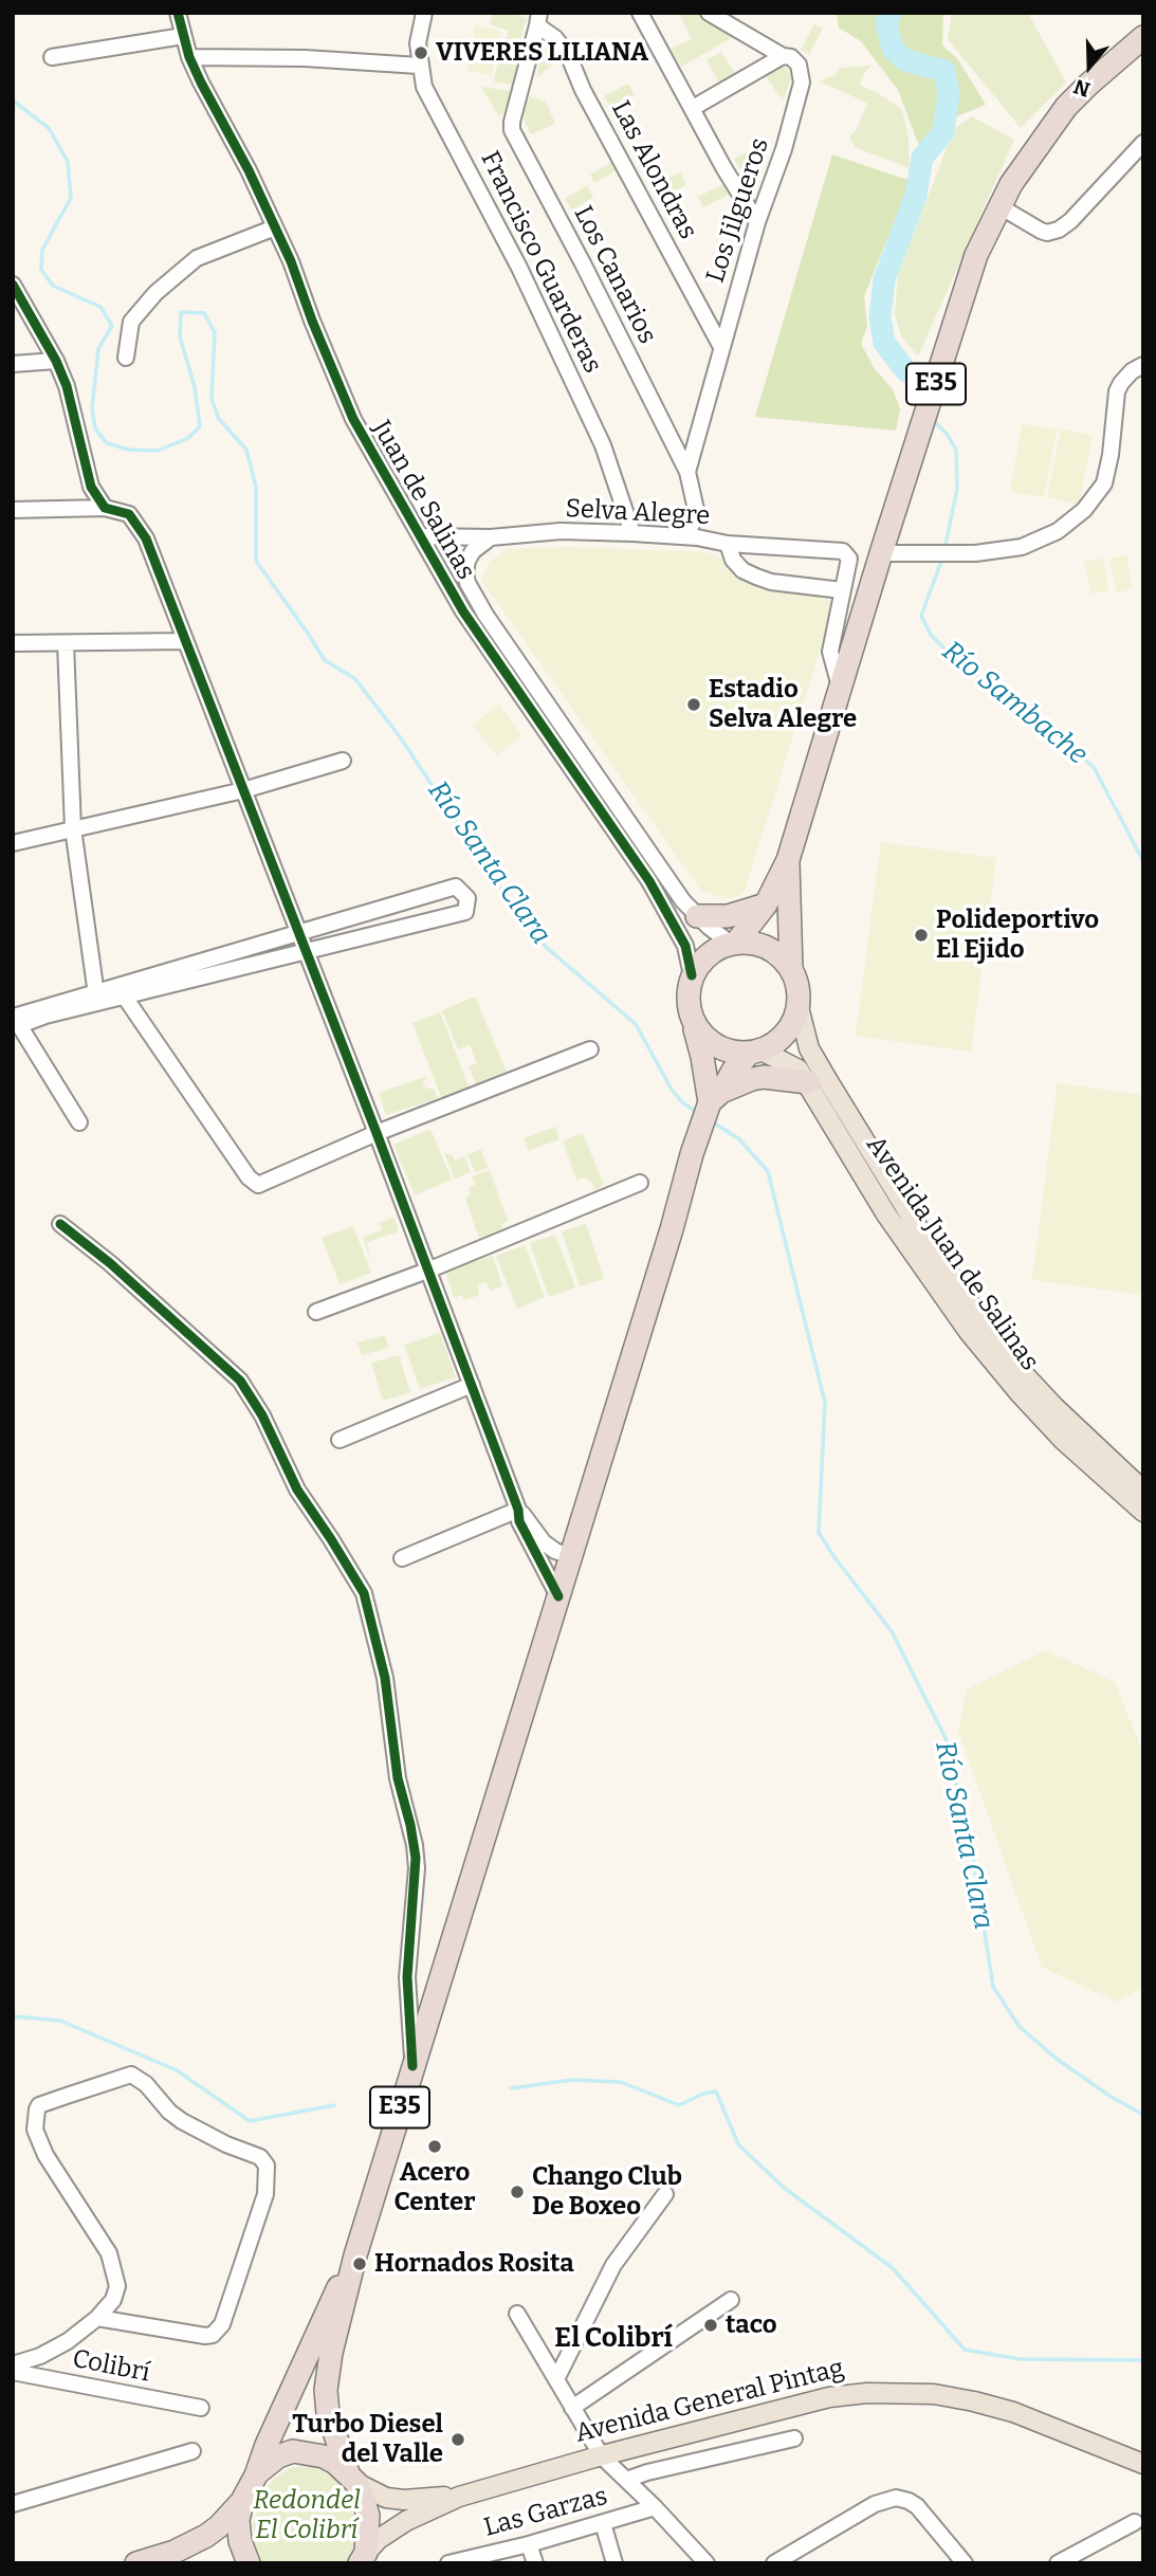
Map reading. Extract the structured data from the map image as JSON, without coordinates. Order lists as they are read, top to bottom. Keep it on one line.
{"streets":{"highway":["E35"],"main road":["Avenida Juan de Salinas","Avenida General Pintag"],"street":["Las Alondras","Los Jilgueros","Francisco Guarderas","Los Canarios","Juan de Salinas","Selva Alegre","Colibrí","Las Garzas"]},"crossings":[["Las Alondras","Los Jilgueros"],["Las Alondras","Los Canarios"],["Los Jilgueros","Los Canarios"],["Francisco Guarderas","Selva Alegre"],["Los Canarios","Selva Alegre"],["E35","Juan de Salinas"],["E35","Avenida Juan de Salinas"],["E35","Avenida General Pintag"],["Juan de Salinas","Selva Alegre"],["Juan de Salinas","Avenida Juan de Salinas"]],"districts":["El Colibrí"],"water":["Río Sambache","Río Santa Clara"],"parks":["Redondel El Colibrí"],"places":["VIVERES LILIANA","Estadio Selva Alegre","Polideportivo El Ejido","Acero Center","Chango Club De Boxeo","Hornados Rosita","taco","Turbo Diesel del Valle"],"north":"bottom"}
